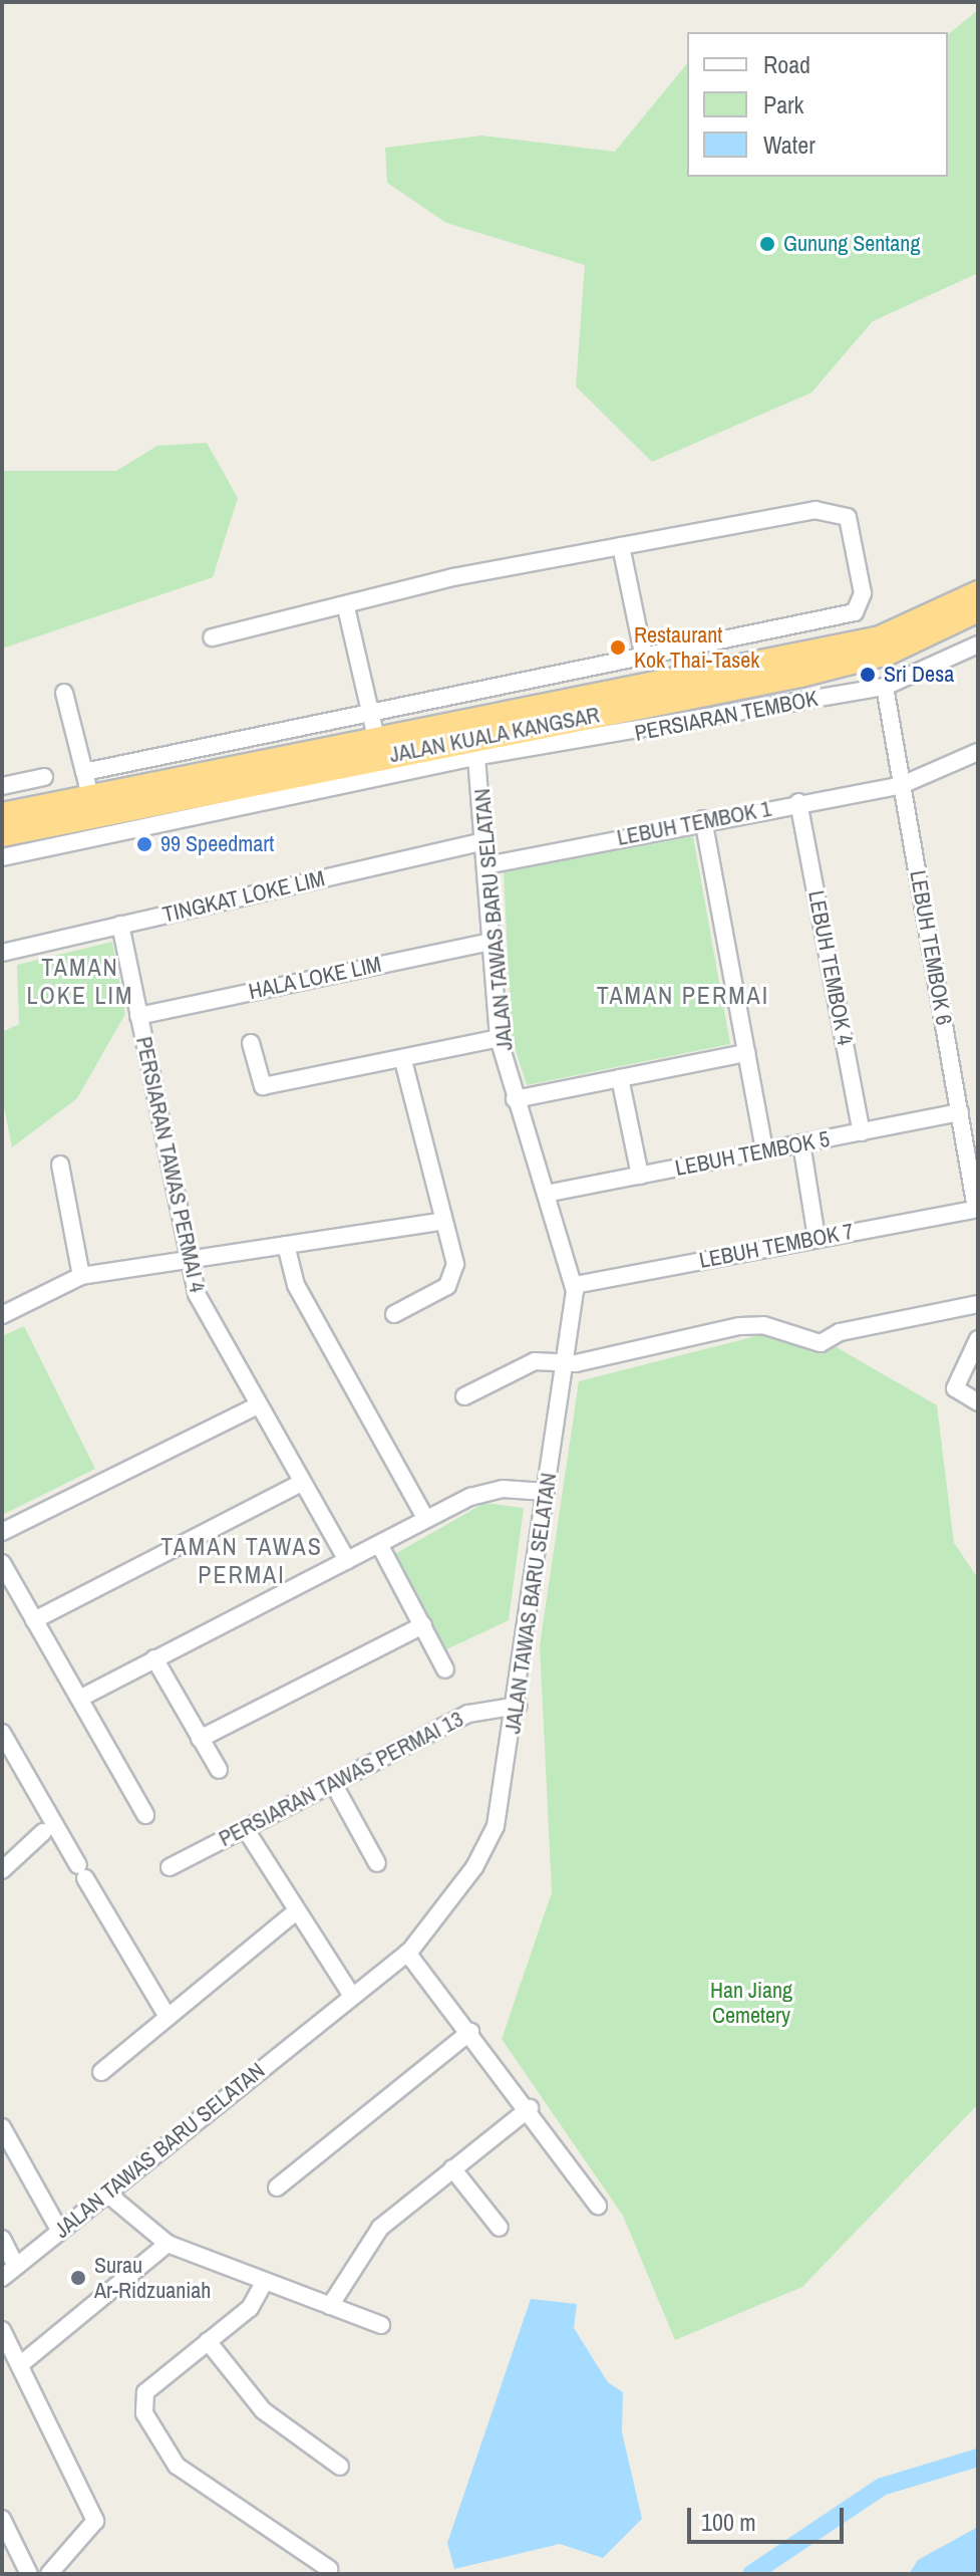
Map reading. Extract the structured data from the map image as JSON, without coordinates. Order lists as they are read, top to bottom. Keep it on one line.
{"streets":{"highway":["JALAN KUALA KANGSAR"],"street":["PERSIARAN TEMBOK","LEBUH TEMBOK 1","TINGKAT LOKE LIM","JALAN TAWAS BARU SELATAN","LEBUH TEMBOK 6","LEBUH TEMBOK 4","HALA LOKE LIM","LEBUH TEMBOK 5","PERSIARAN TAWAS PERMAI 4","LEBUH TEMBOK 7","PERSIARAN TAWAS PERMAI 13"]},"crossings":[["PERSIARAN TEMBOK","JALAN KUALA KANGSAR"],["PERSIARAN TEMBOK","JALAN TAWAS BARU SELATAN"],["PERSIARAN TEMBOK","LEBUH TEMBOK 6"],["JALAN KUALA KANGSAR","JALAN TAWAS BARU SELATAN"],["LEBUH TEMBOK 1","JALAN TAWAS BARU SELATAN"],["LEBUH TEMBOK 1","LEBUH TEMBOK 6"],["LEBUH TEMBOK 1","LEBUH TEMBOK 4"],["TINGKAT LOKE LIM","JALAN TAWAS BARU SELATAN"],["TINGKAT LOKE LIM","PERSIARAN TAWAS PERMAI 4"],["JALAN TAWAS BARU SELATAN","HALA LOKE LIM"],["JALAN TAWAS BARU SELATAN","LEBUH TEMBOK 5"],["JALAN TAWAS BARU SELATAN","LEBUH TEMBOK 7"],["JALAN TAWAS BARU SELATAN","PERSIARAN TAWAS PERMAI 13"],["LEBUH TEMBOK 6","LEBUH TEMBOK 5"],["LEBUH TEMBOK 6","LEBUH TEMBOK 7"],["LEBUH TEMBOK 4","LEBUH TEMBOK 5"],["HALA LOKE LIM","PERSIARAN TAWAS PERMAI 4"]],"districts":["TAMAN LOKE LIM","TAMAN PERMAI","TAMAN TAWAS PERMAI"],"parks":["Han Jiang Cemetery"],"places":["Gunung Sentang","Restaurant Kok Thai-Tasek","Sri Desa","99 Speedmart","Surau Ar-Ridzuaniah"],"legend":["Road","Park","Water"],"scale_bar":"100 m"}
